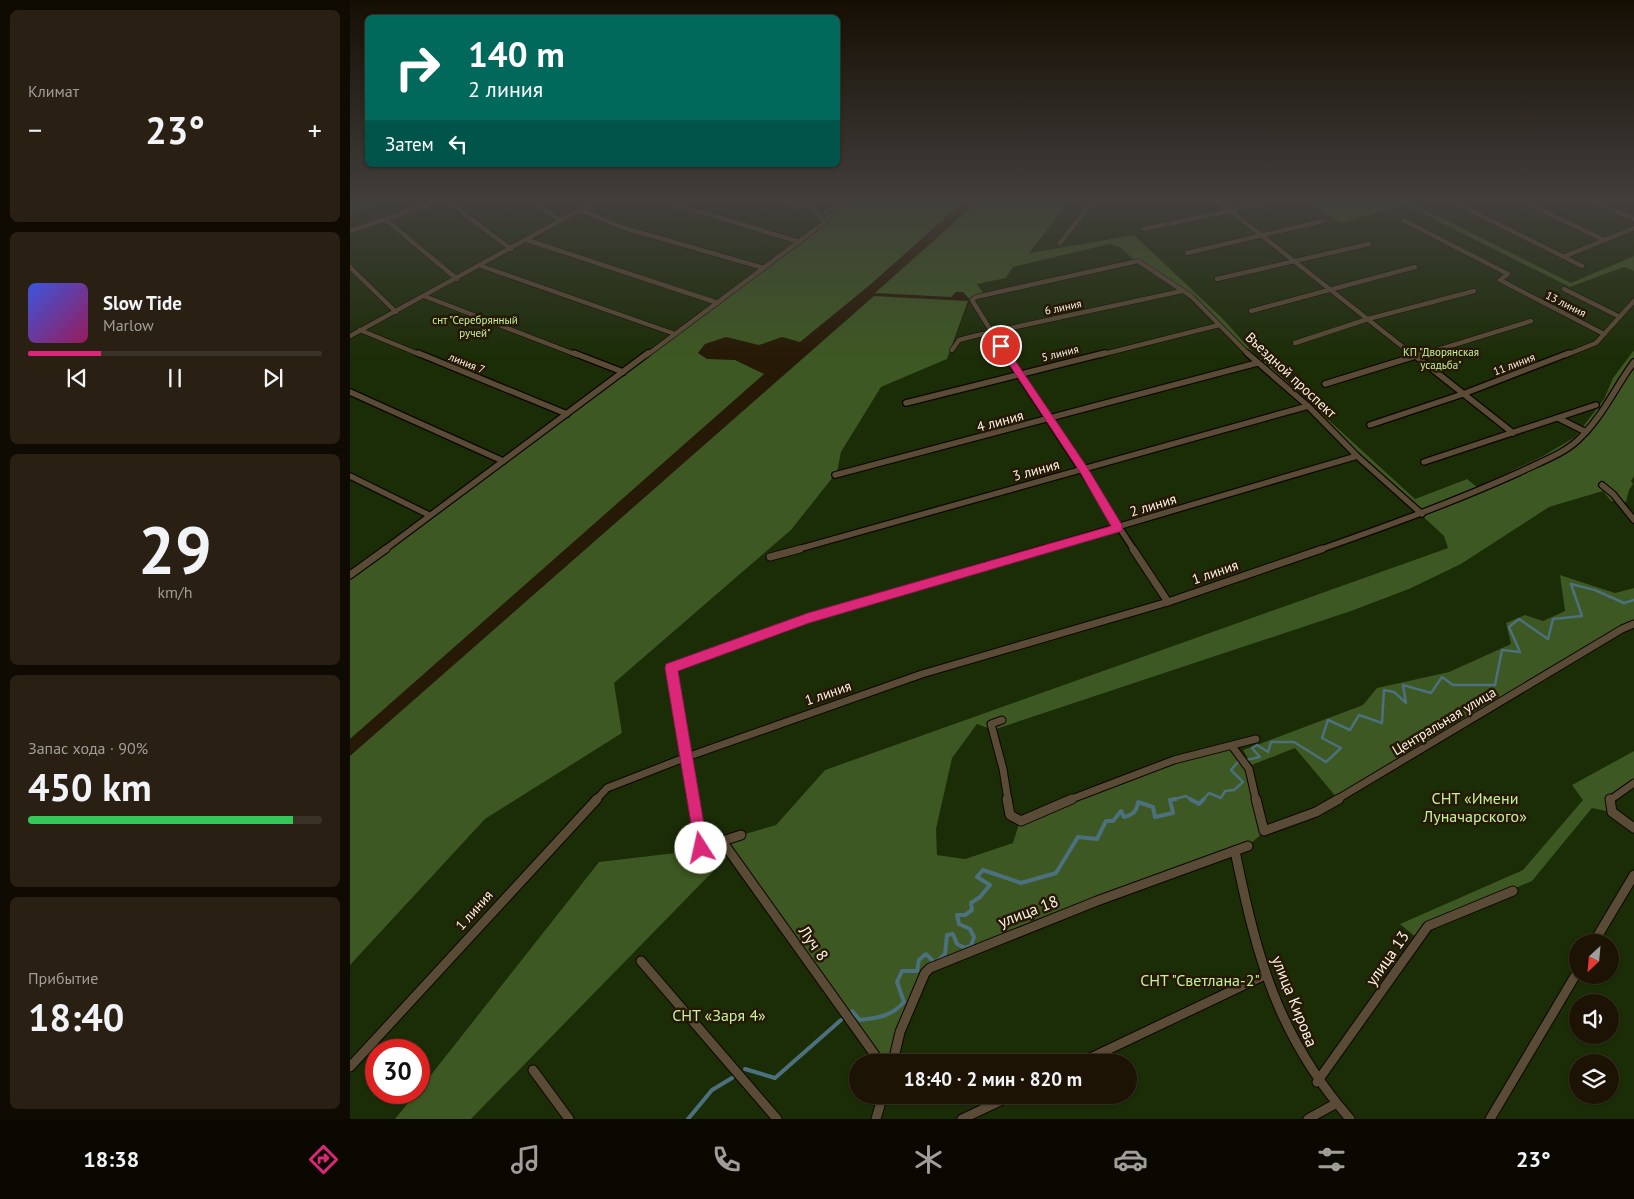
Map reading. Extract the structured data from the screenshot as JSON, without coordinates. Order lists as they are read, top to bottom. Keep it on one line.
{"streets":{"street":["13 линия","6 линия","5 линия","линия 7","11 линия","Въездной проспект","4 линия","3 линия","2 линия","1 линия","Центральная улица","улица 18","Луч 8","улица 13","улица Кирова"]},"crossings":[["13 линия","11 линия"],["6 линия","Въездной проспект"],["5 линия","Въездной проспект"],["Въездной проспект","4 линия"],["Въездной проспект","3 линия"],["Въездной проспект","2 линия"],["Въездной проспект","1 линия"],["2 линия","1 линия"],["улица 18","улица Кирова"],["улица 13","улица Кирова"]],"parks":["снт \"Серебрянный ручей\"","КП \"Дворянская усадьба\"","СНТ «Имени Луначарского»","СНТ \"Светлана-2\"","СНТ «Заря 4»"],"north":"bottom left","page":{"tile":["Климат",["29","km/h"],["Запас хода · 90%","450 km"],["Прибытие","18:40"]],"turn":["140 m","2 линия"],"heat":["−","23°","+"],"then":"Затем","song":["Slow Tide","Marlow"],"limit":"30","trip":"18:40 · 2 мин · 820 m","tabs":["18:38","23°"]}}
